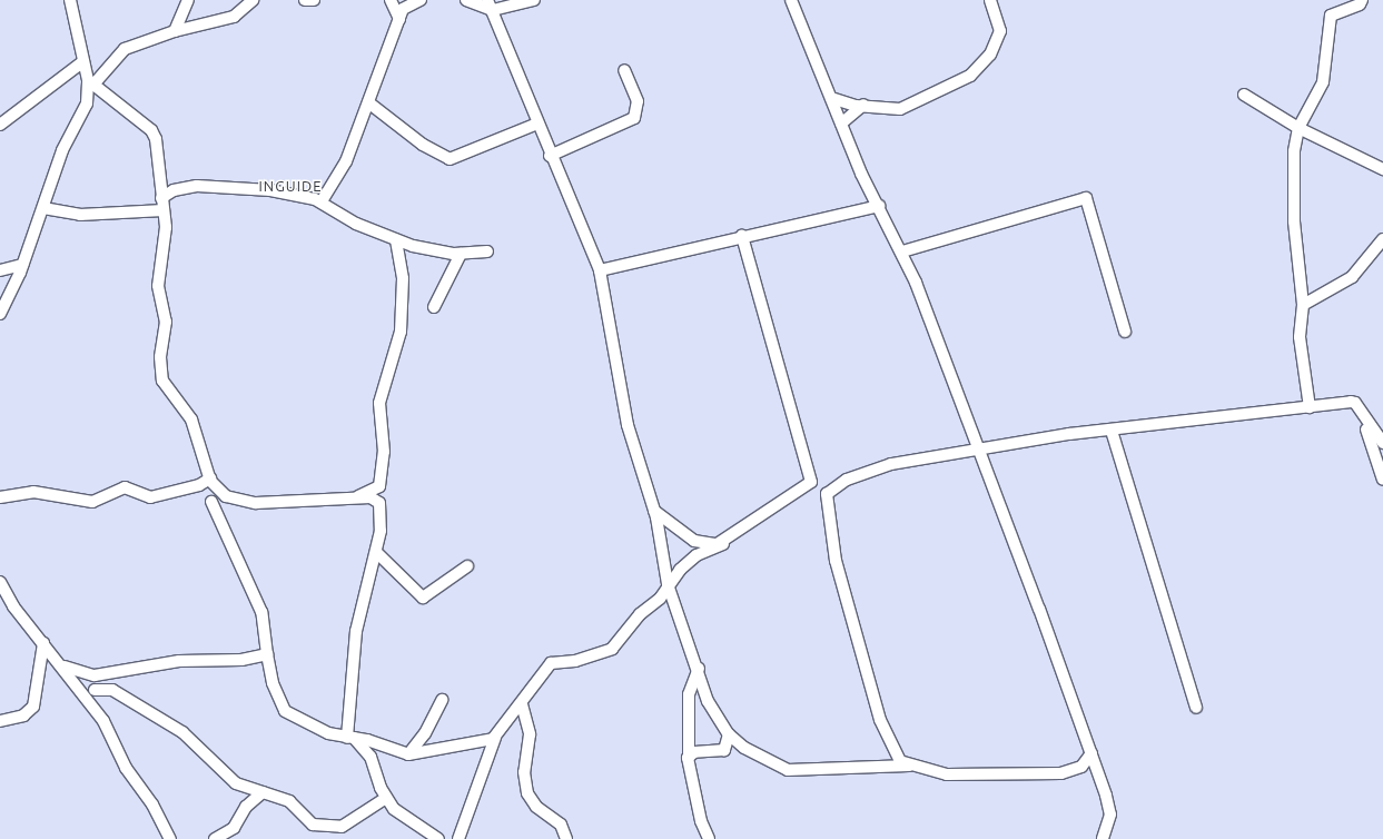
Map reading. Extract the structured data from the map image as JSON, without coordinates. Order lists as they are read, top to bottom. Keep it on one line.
{"districts":["INGUIDE"]}
